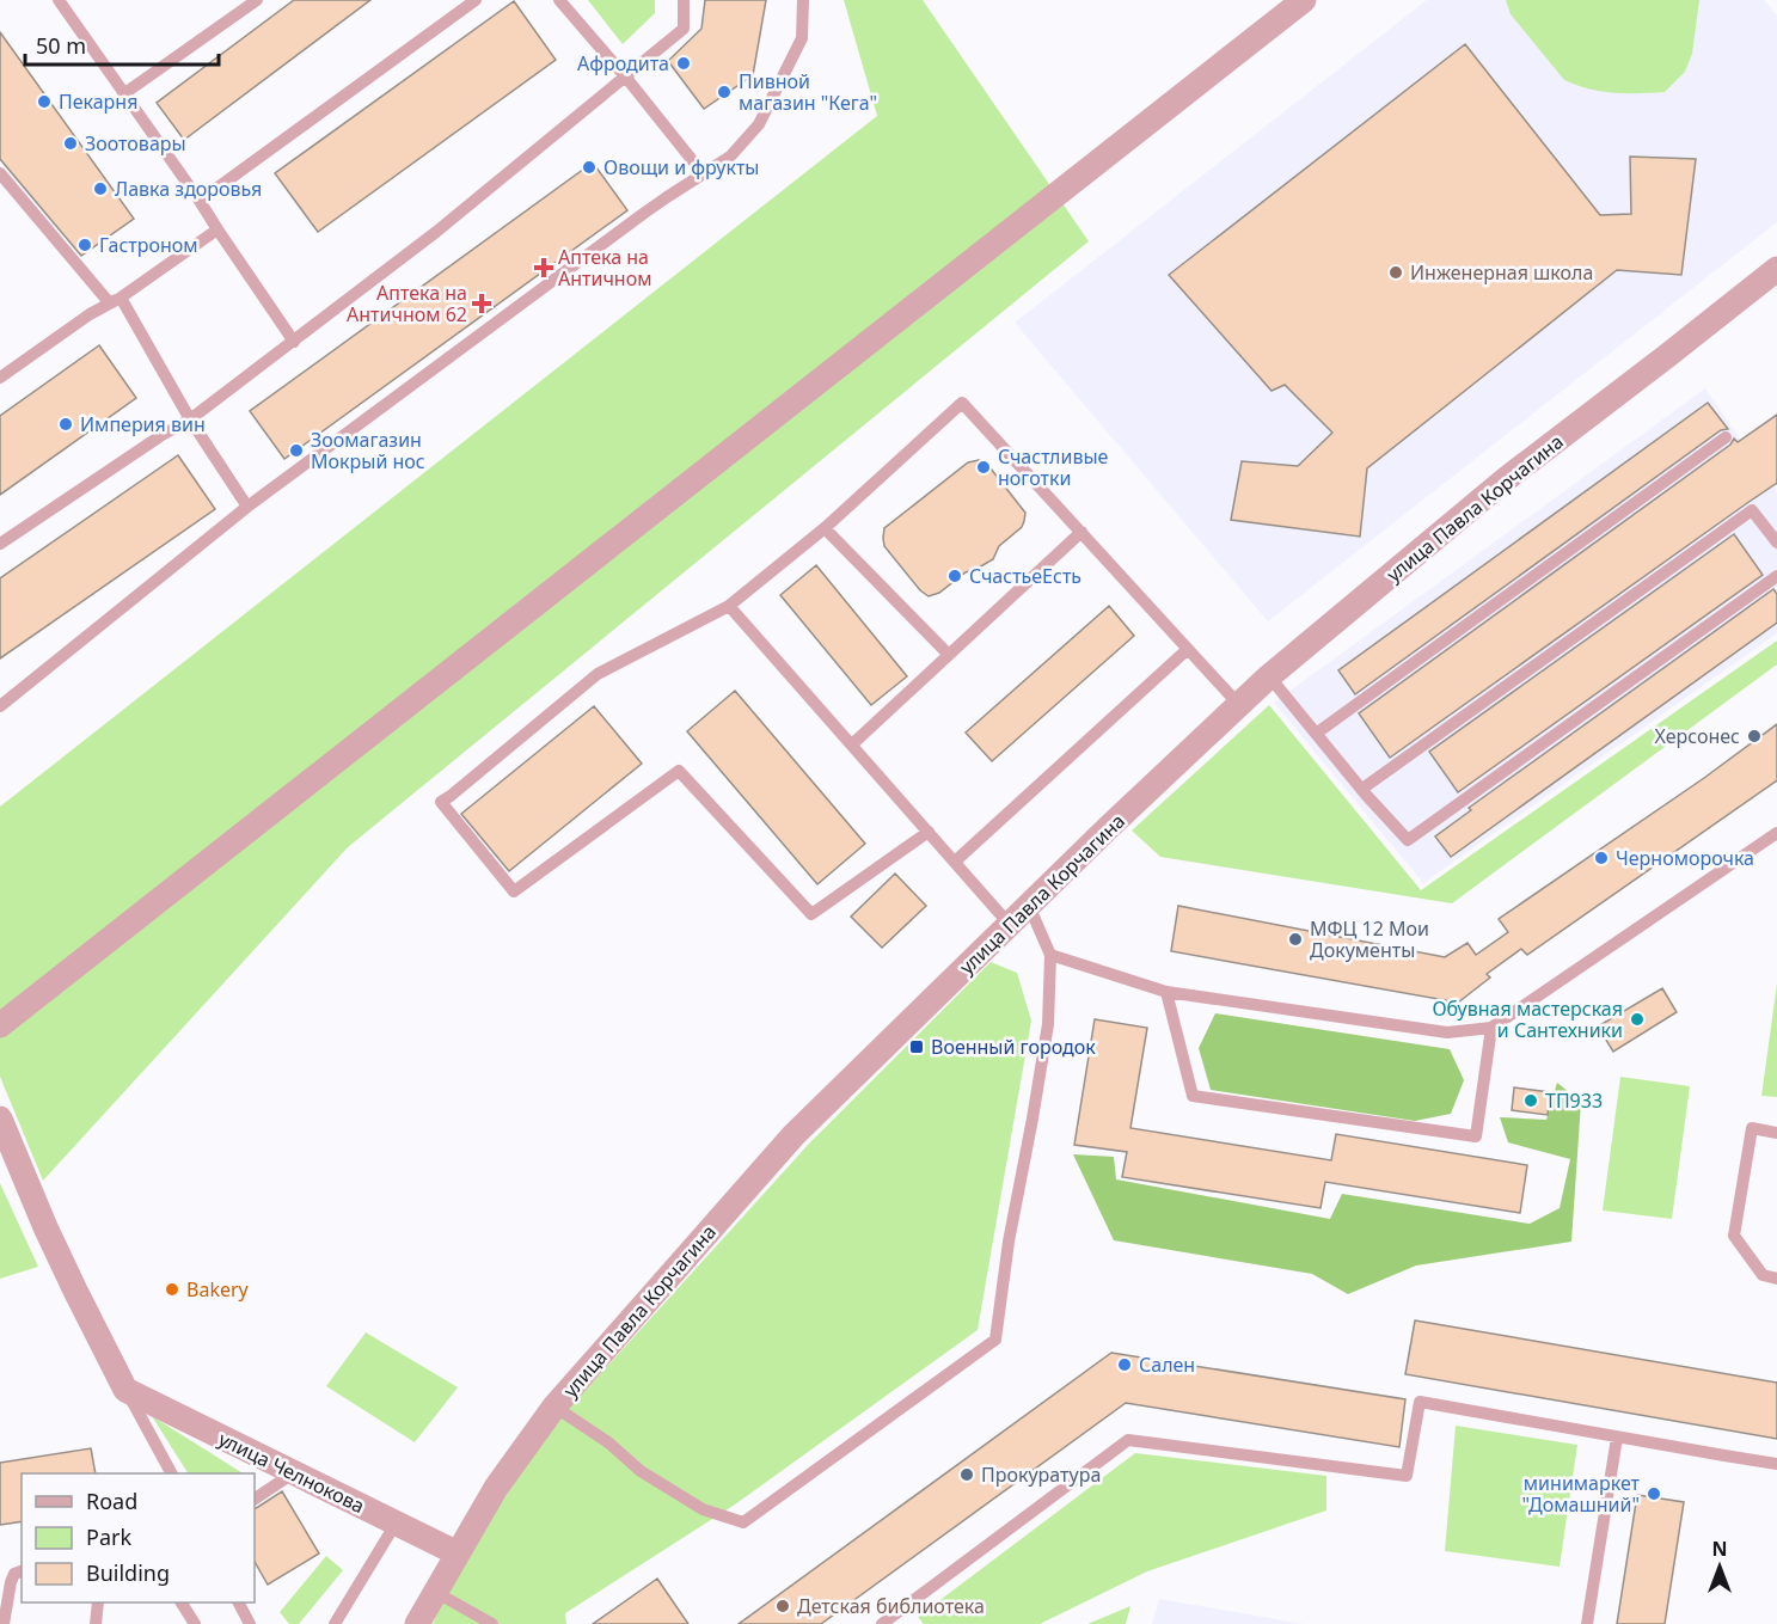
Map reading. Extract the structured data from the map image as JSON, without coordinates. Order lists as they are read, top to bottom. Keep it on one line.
{"streets":{"street":["улица Павла Корчагина","улица Челнокова"]},"crossings":[["улица Павла Корчагина","улица Челнокова"]],"places":{"other":["Афродита","Пивной магазин \"Кега\"","Пекарня","Зоотовары","Овощи и фрукты","Лавка здоровья","Гастроном","Инженерная школа","Империя вин","Зоомагазин Мокрый нос","Счастливые ноготки","СчастьеЕсть","Херсонес","Черноморочка","МФЦ 12 Мои Документы","Обувная мастерская и Сантехники","ТП933","Bakery","Сален","Прокуратура","минимаркет \"Домашний\"","Детская библиотека"],"health":["Аптека на Античном","Аптека на Античном 62"],"transit":["Военный городок"]},"legend":["Road","Park","Building"],"scale_bar":"50 m","north":"top"}
